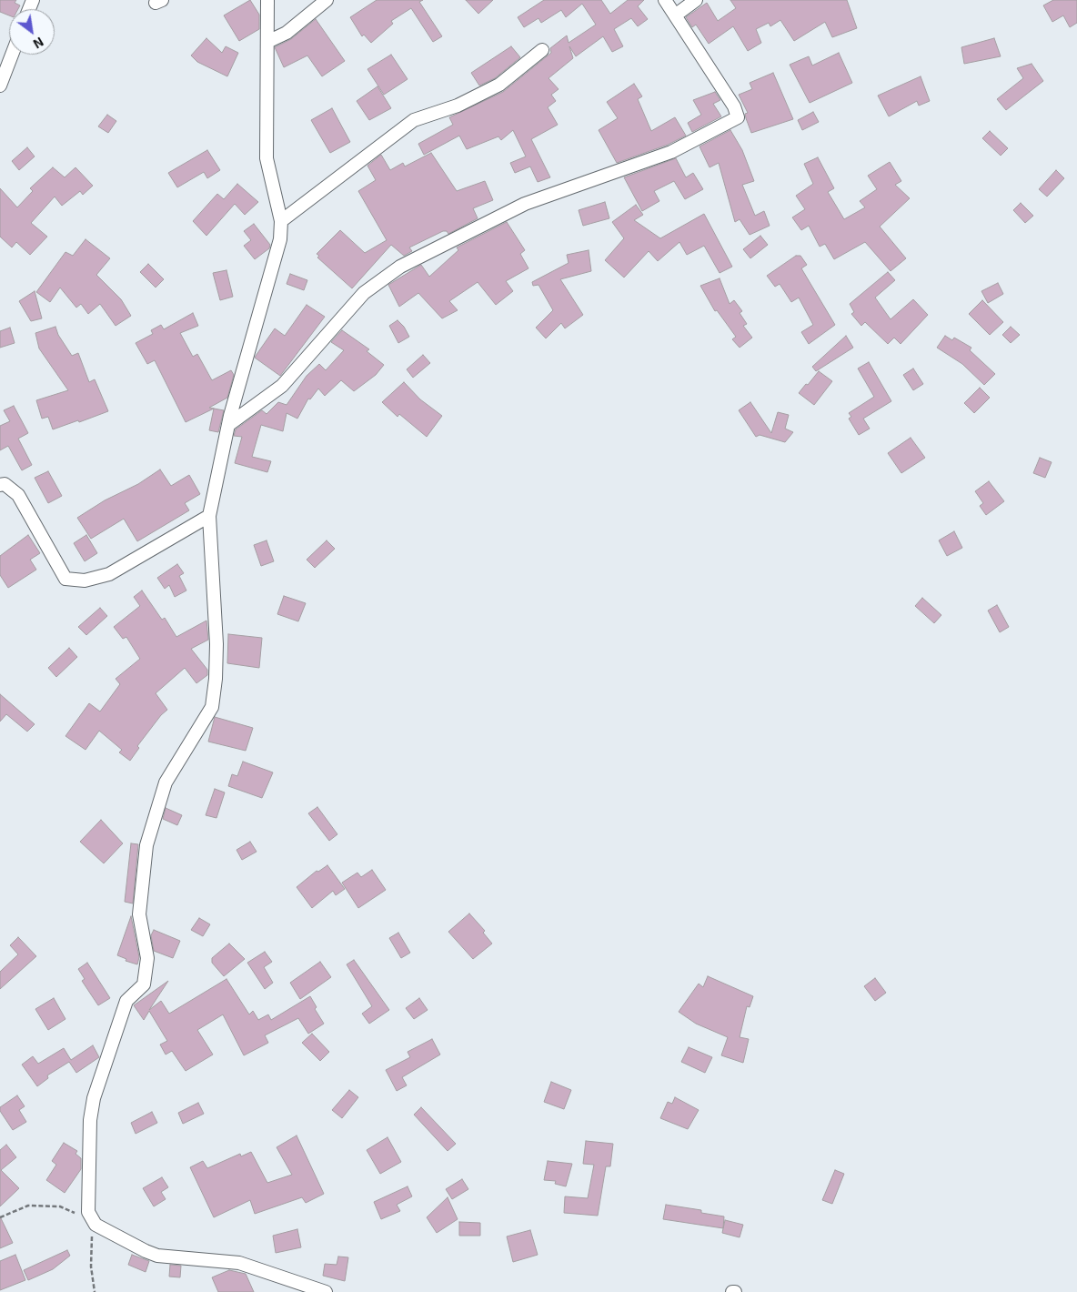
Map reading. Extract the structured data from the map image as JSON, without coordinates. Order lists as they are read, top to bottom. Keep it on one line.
{"north":"bottom right"}
